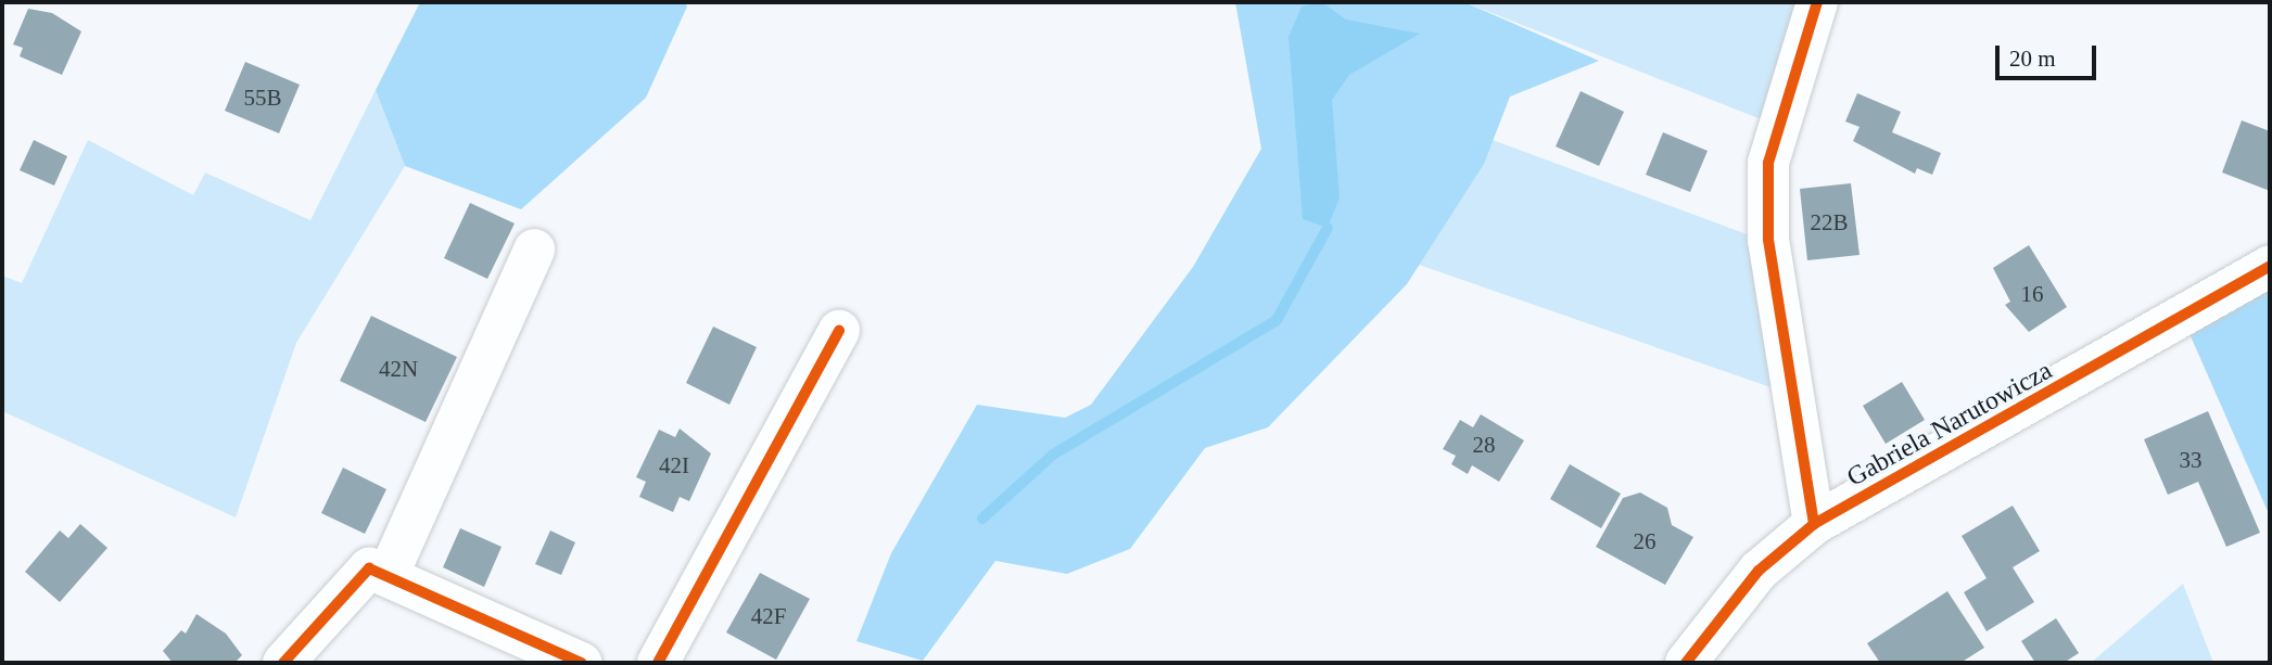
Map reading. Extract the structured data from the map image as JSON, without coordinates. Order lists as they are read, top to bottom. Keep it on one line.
{"streets":{"street":["Gabriela Narutowicza"]},"house_numbers":["55B","22B","16","42N","28","33","42I","26","42F"],"scale_bar":"20 m"}
